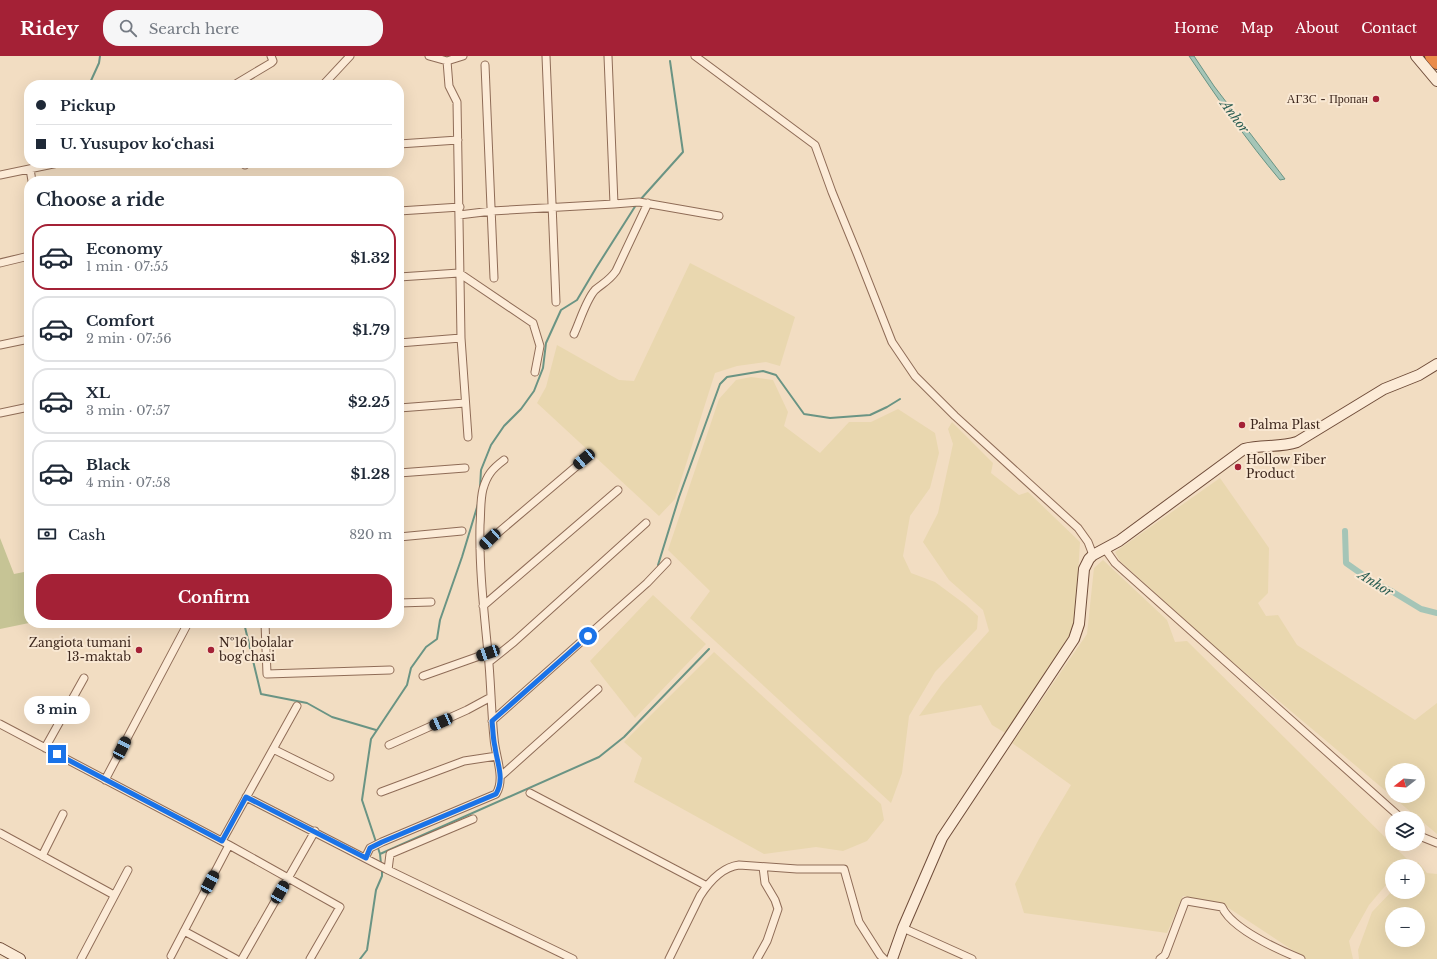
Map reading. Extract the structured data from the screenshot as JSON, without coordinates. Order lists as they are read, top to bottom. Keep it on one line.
{"water":["Anhor"],"places":["АГЗС - Пропан","Palma Plast","Hollow Fiber Product","Zangiota tumani 13-maktab","№16 bolalar bog'chasi"],"north":"left","page":{"header":"Ridey","search":"Search here","nav":["Home","Map","About","Contact"],"banner":["Pickup","U. Yusupov ko‘chasi"],"heading":"Choose a ride","list":[{"name":"Economy","note":"1 min · 07:55","value":"$1.32"},{"name":"Comfort","note":"2 min · 07:56","value":"$1.79"},{"name":"XL","note":"3 min · 07:57","value":"$2.25"},{"name":"Black","note":"4 min · 07:58","value":"$1.28"}],"pay":["Cash","820 m"],"buttons":"Confirm","bubble":"3 min","map_buttons":["+","−"]}}
